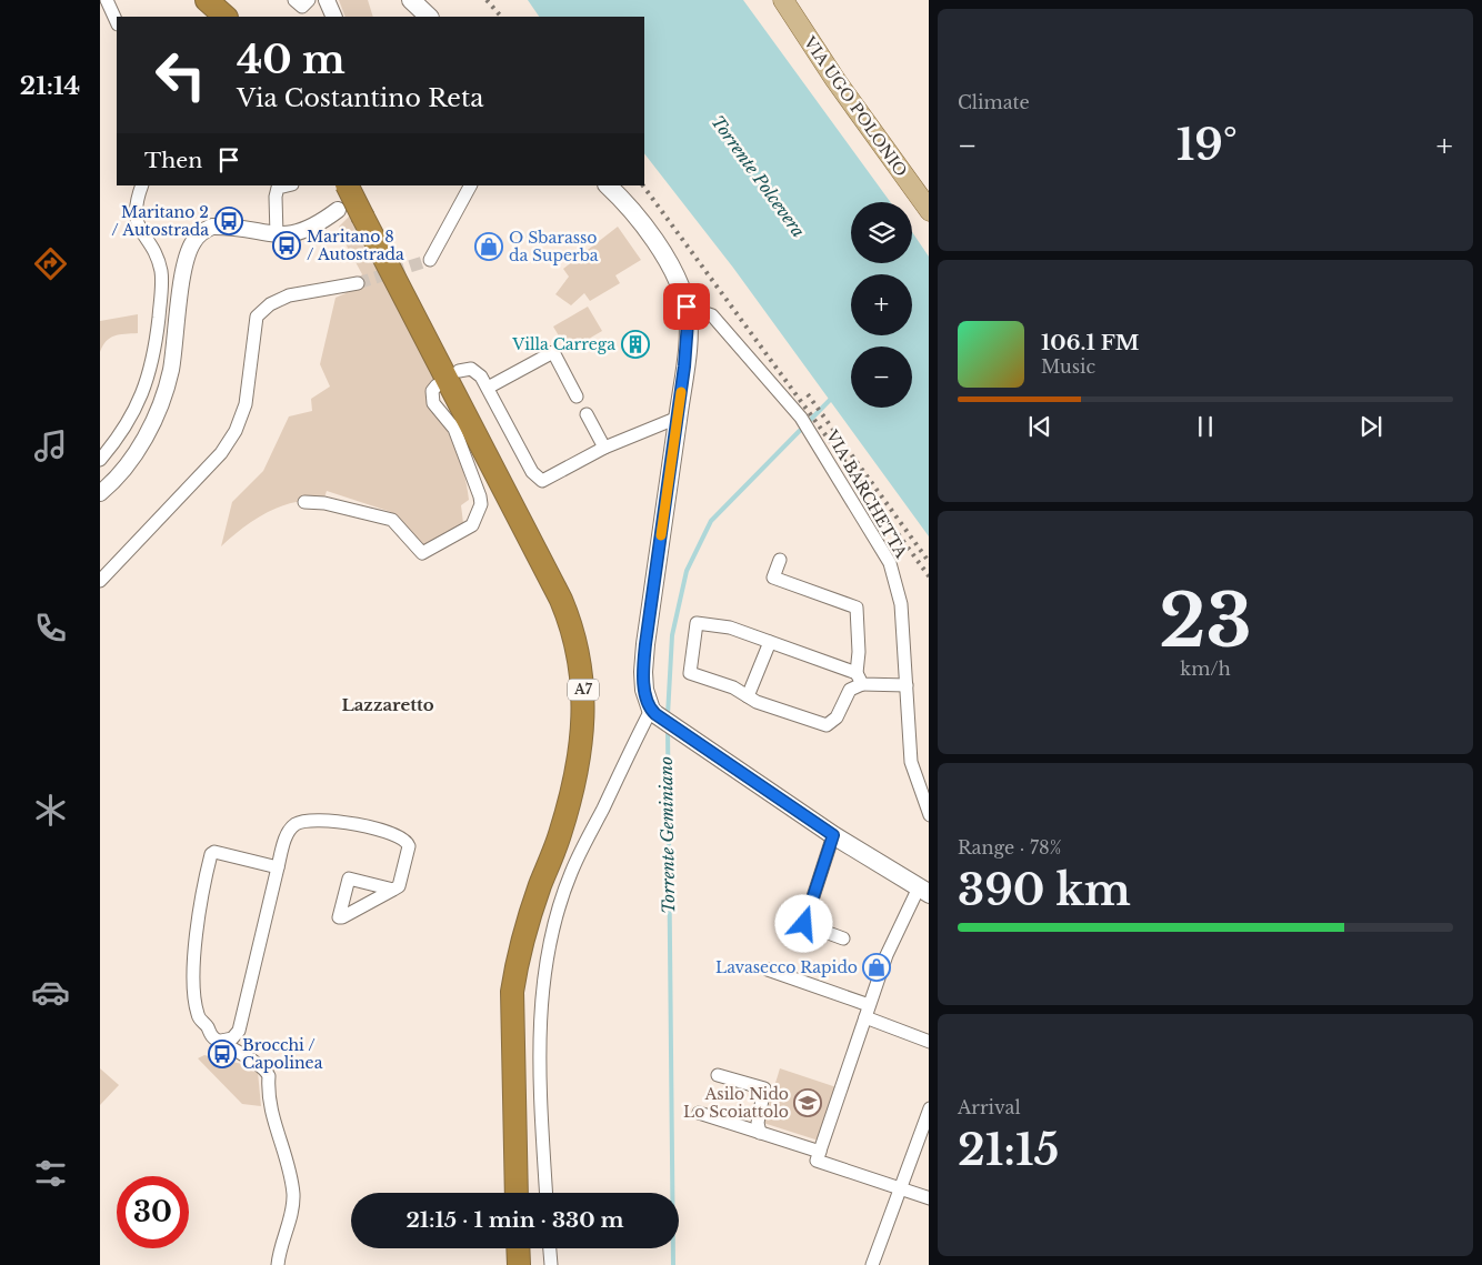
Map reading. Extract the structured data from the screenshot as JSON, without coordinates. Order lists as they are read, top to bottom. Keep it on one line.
{"streets":{"highway":["A7"],"main road":["VIA UGO POLONIO"],"street":["VIA BARCHETTA"]},"districts":["Lazzaretto"],"water":["Torrente Polcevera","Torrente Geminiano"],"places":{"bus stop":["Maritano 2 / Autostrada","Maritano 8 / Autostrada","Brocchi / Capolinea"],"shop":["O Sbarasso da Superba","Lavasecco Rapido"],"building":["Villa Carrega"],"school or university":["Asilo Nido Lo Scoiattolo"]},"page":{"tabs":"21:14","tile":["Climate",["23","km/h"],["Range · 78%","390 km"],["Arrival","21:15"]],"turn":["40 m","Via Costantino Reta"],"heat":["−","19°","+"],"then":"Then","map_buttons":["+","−"],"song":["106.1 FM","Music"],"limit":"30","trip":"21:15 · 1 min · 330 m"}}
